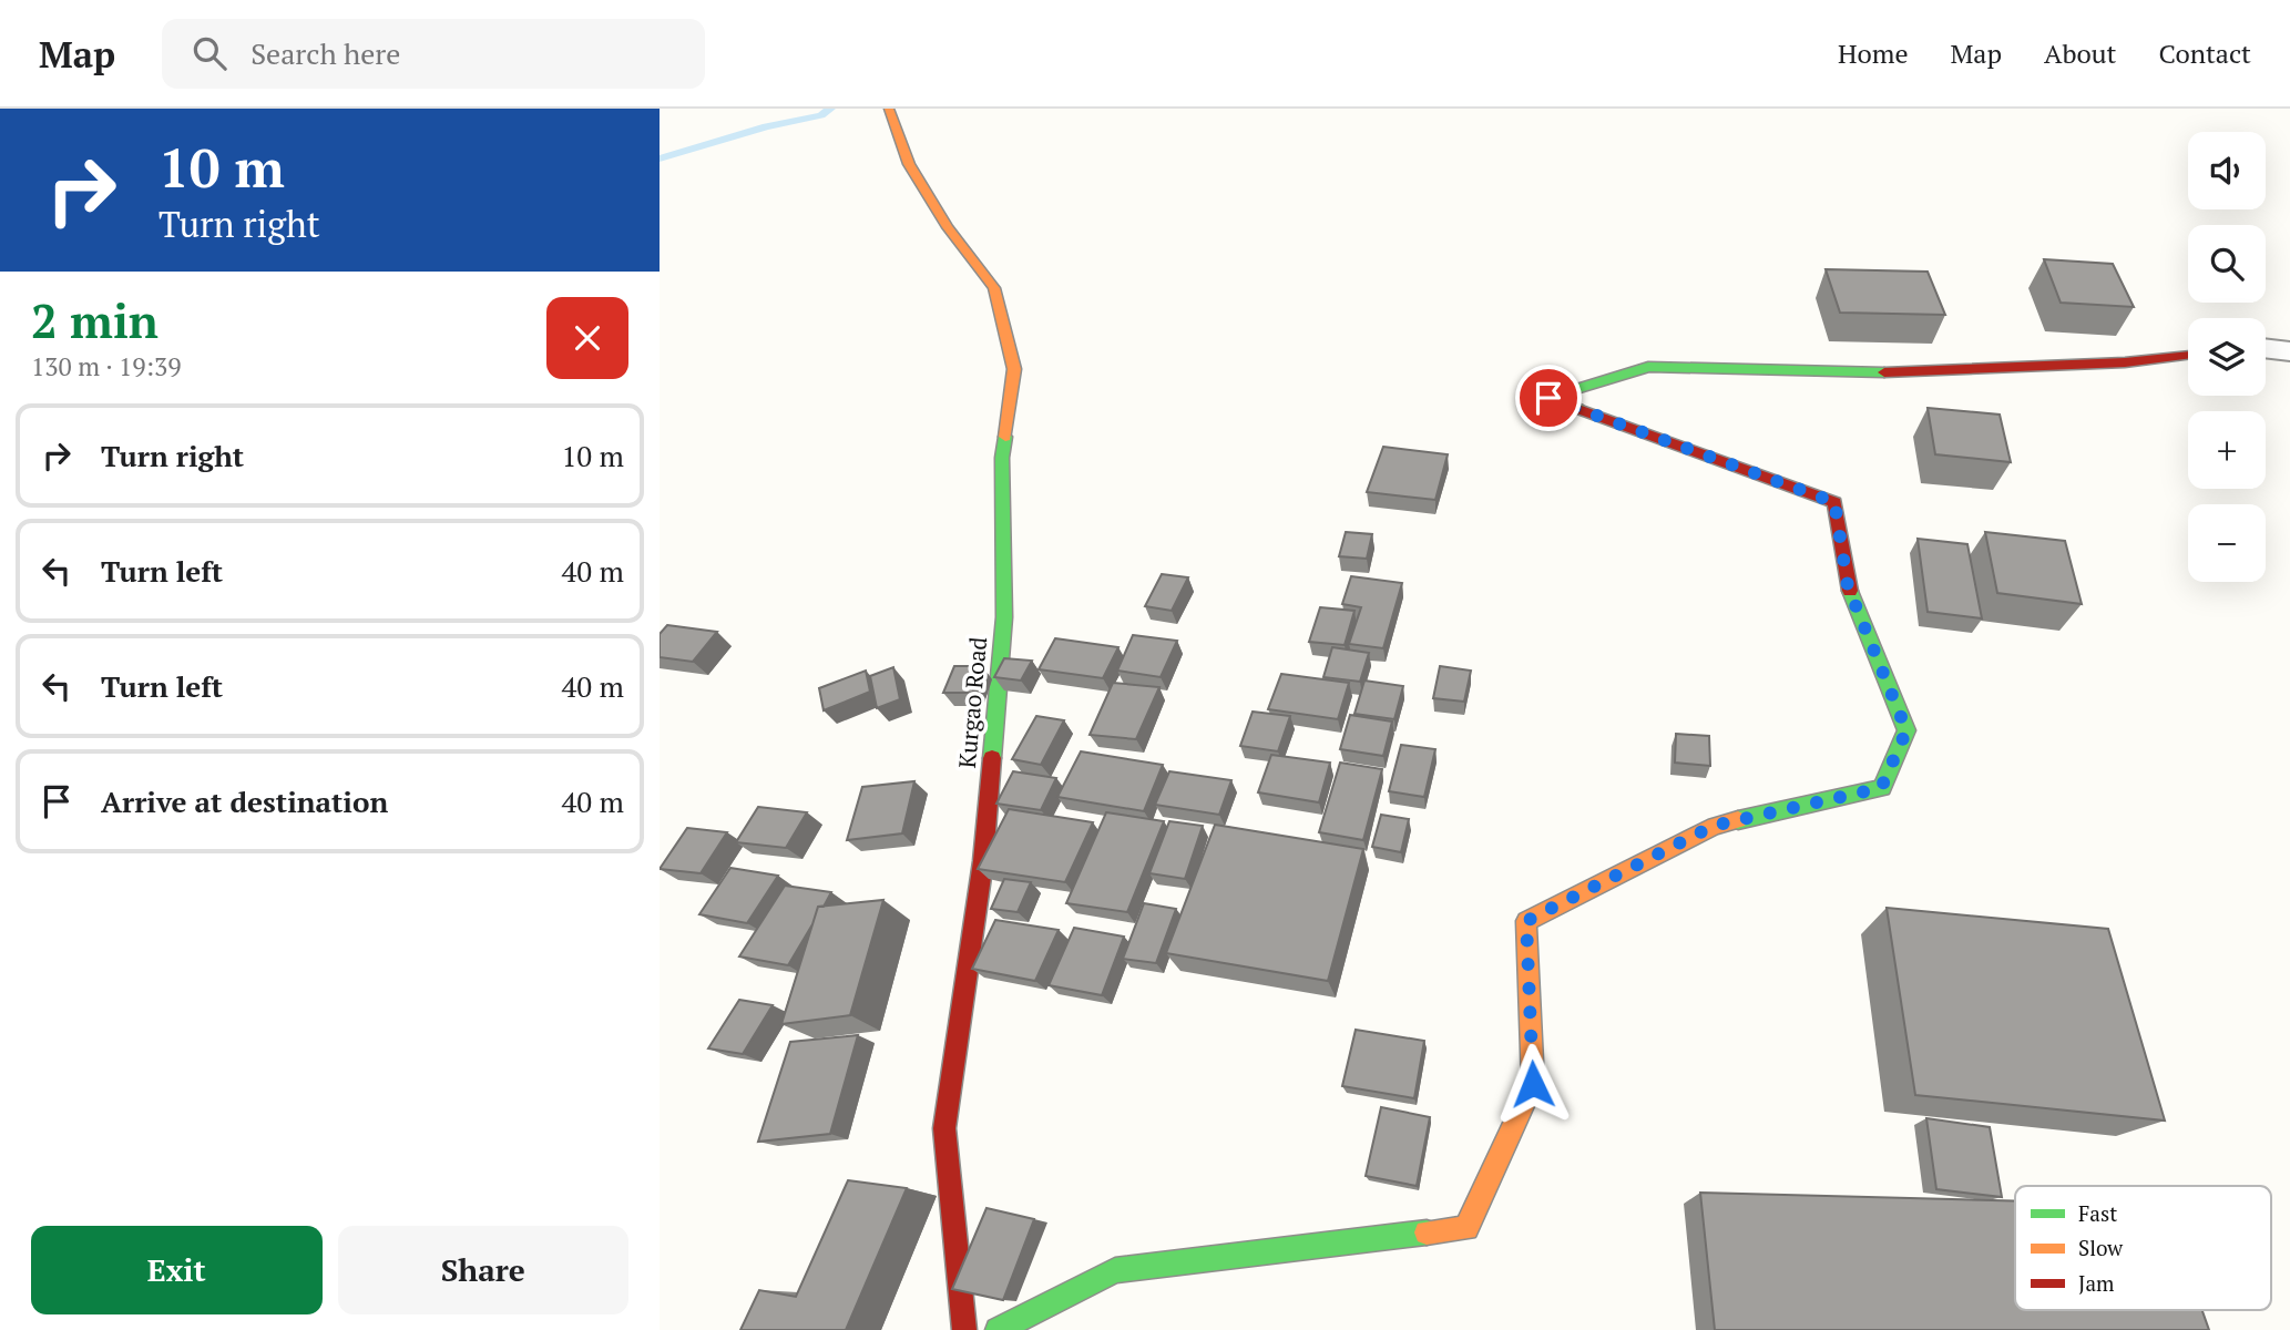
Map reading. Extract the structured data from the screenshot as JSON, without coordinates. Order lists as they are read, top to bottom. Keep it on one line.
{"streets":{"street":["Kurgao Road"]},"legend":["Fast","Slow","Jam"],"page":{"header":"Map","search":"Search here","nav":["Home","Map","About","Contact"],"turn":["10 m","Turn right"],"map_buttons":["+","−"],"heading":["2 min","130 m · 19:39"],"list":[{"name":"Turn right","value":"10 m"},{"name":"Turn left","value":"40 m"},{"name":"Turn left","value":"40 m"},{"name":"Arrive at destination","value":"40 m"}],"buttons":["Exit","Share"]}}
